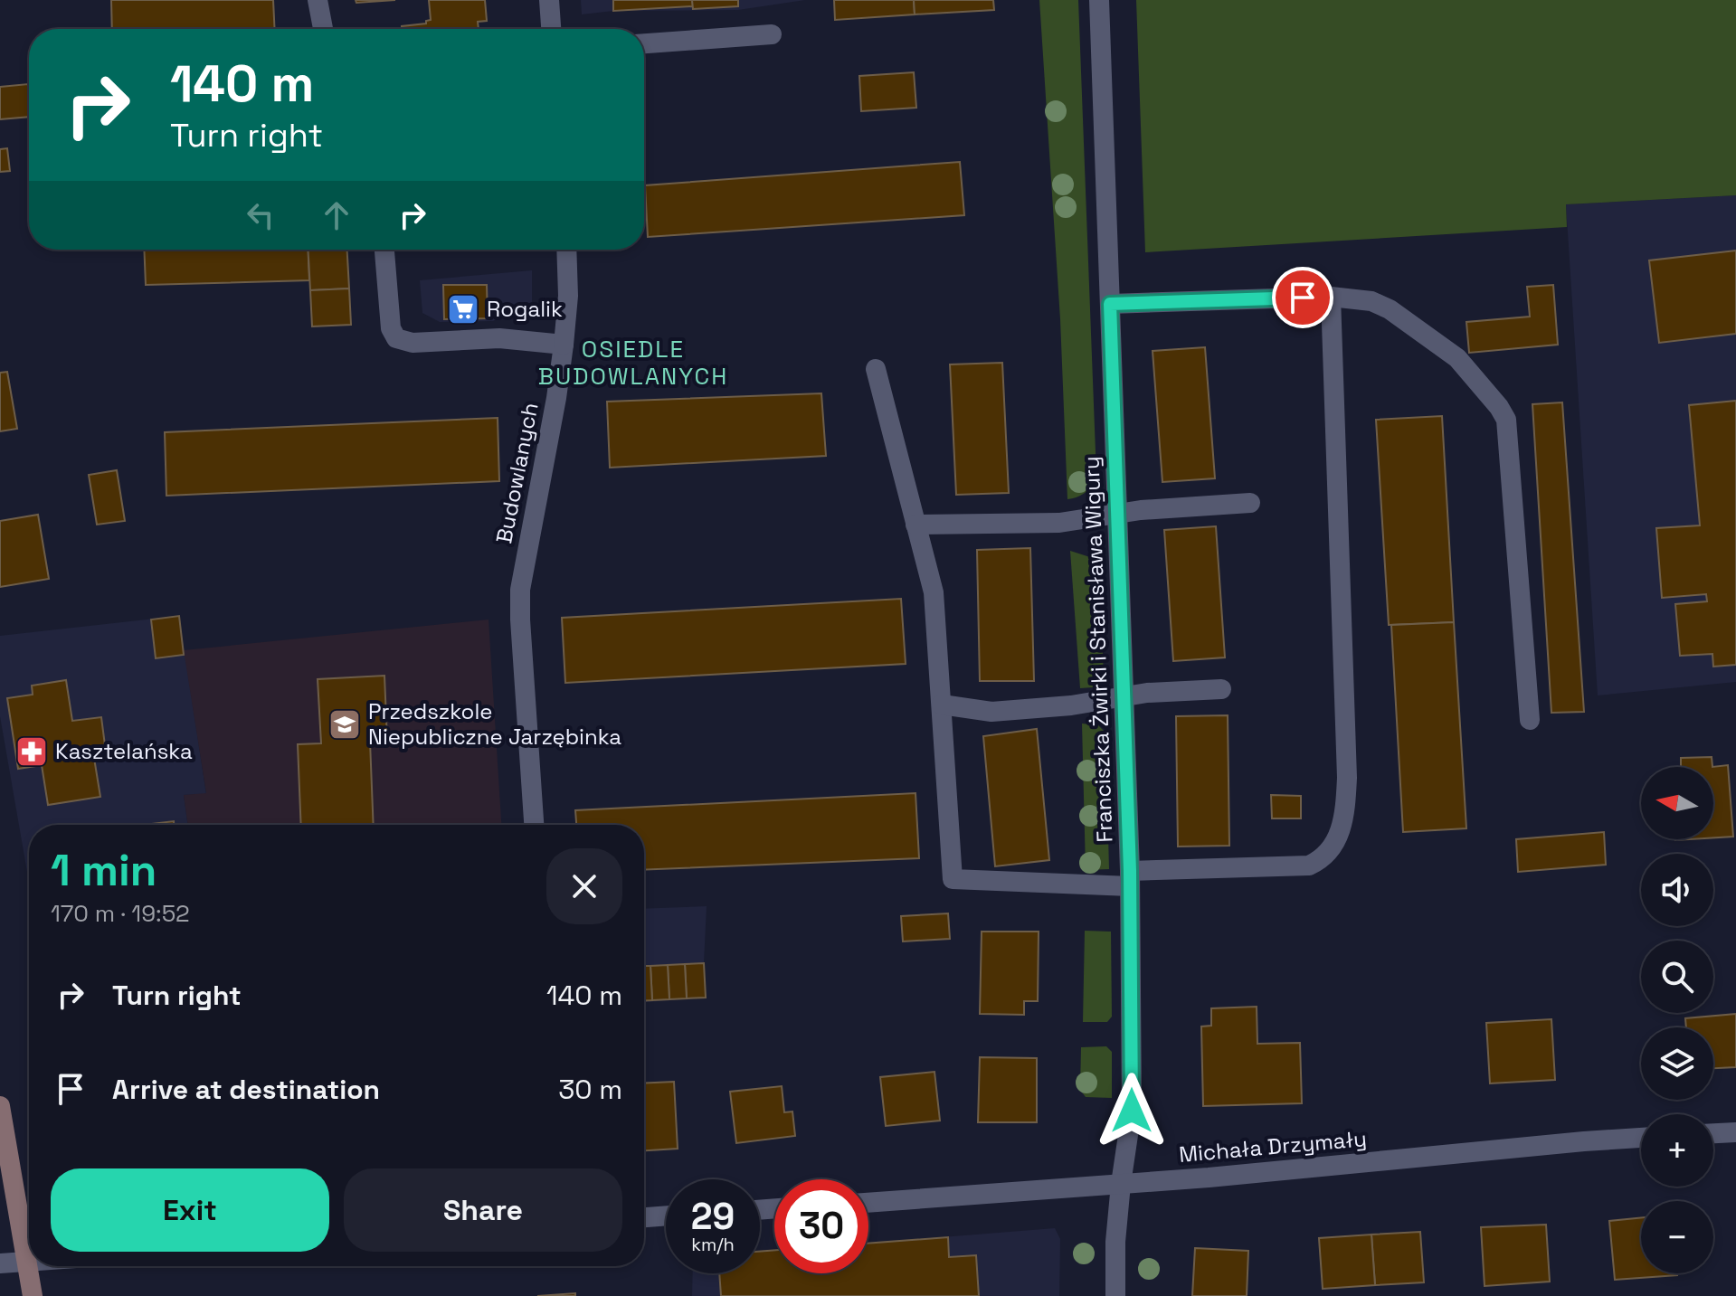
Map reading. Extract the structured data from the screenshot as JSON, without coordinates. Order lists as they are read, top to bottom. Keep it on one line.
{"streets":{"street":["Budowlanych","Franciszka Żwirki i Stanisława Wigury","Michała Drzymały"]},"crossings":[["Franciszka Żwirki i Stanisława Wigury","Michała Drzymały"]],"districts":["OSIEDLE BUDOWLANYCH"],"places":{"supermarket":["Rogalik"],"school or university":["Przedszkole Niepubliczne Jarzębinka"],"pharmacy":["Kasztelańska"]},"north":"left","page":{"turn":["140 m","Turn right"],"map_buttons":["+","−"],"heading":["1 min","170 m · 19:52"],"list":[{"name":"Turn right","value":"140 m"},{"name":"Arrive at destination","value":"30 m"}],"buttons":["Exit","Share"],"speed":"29 km/h","limit":"30"}}
